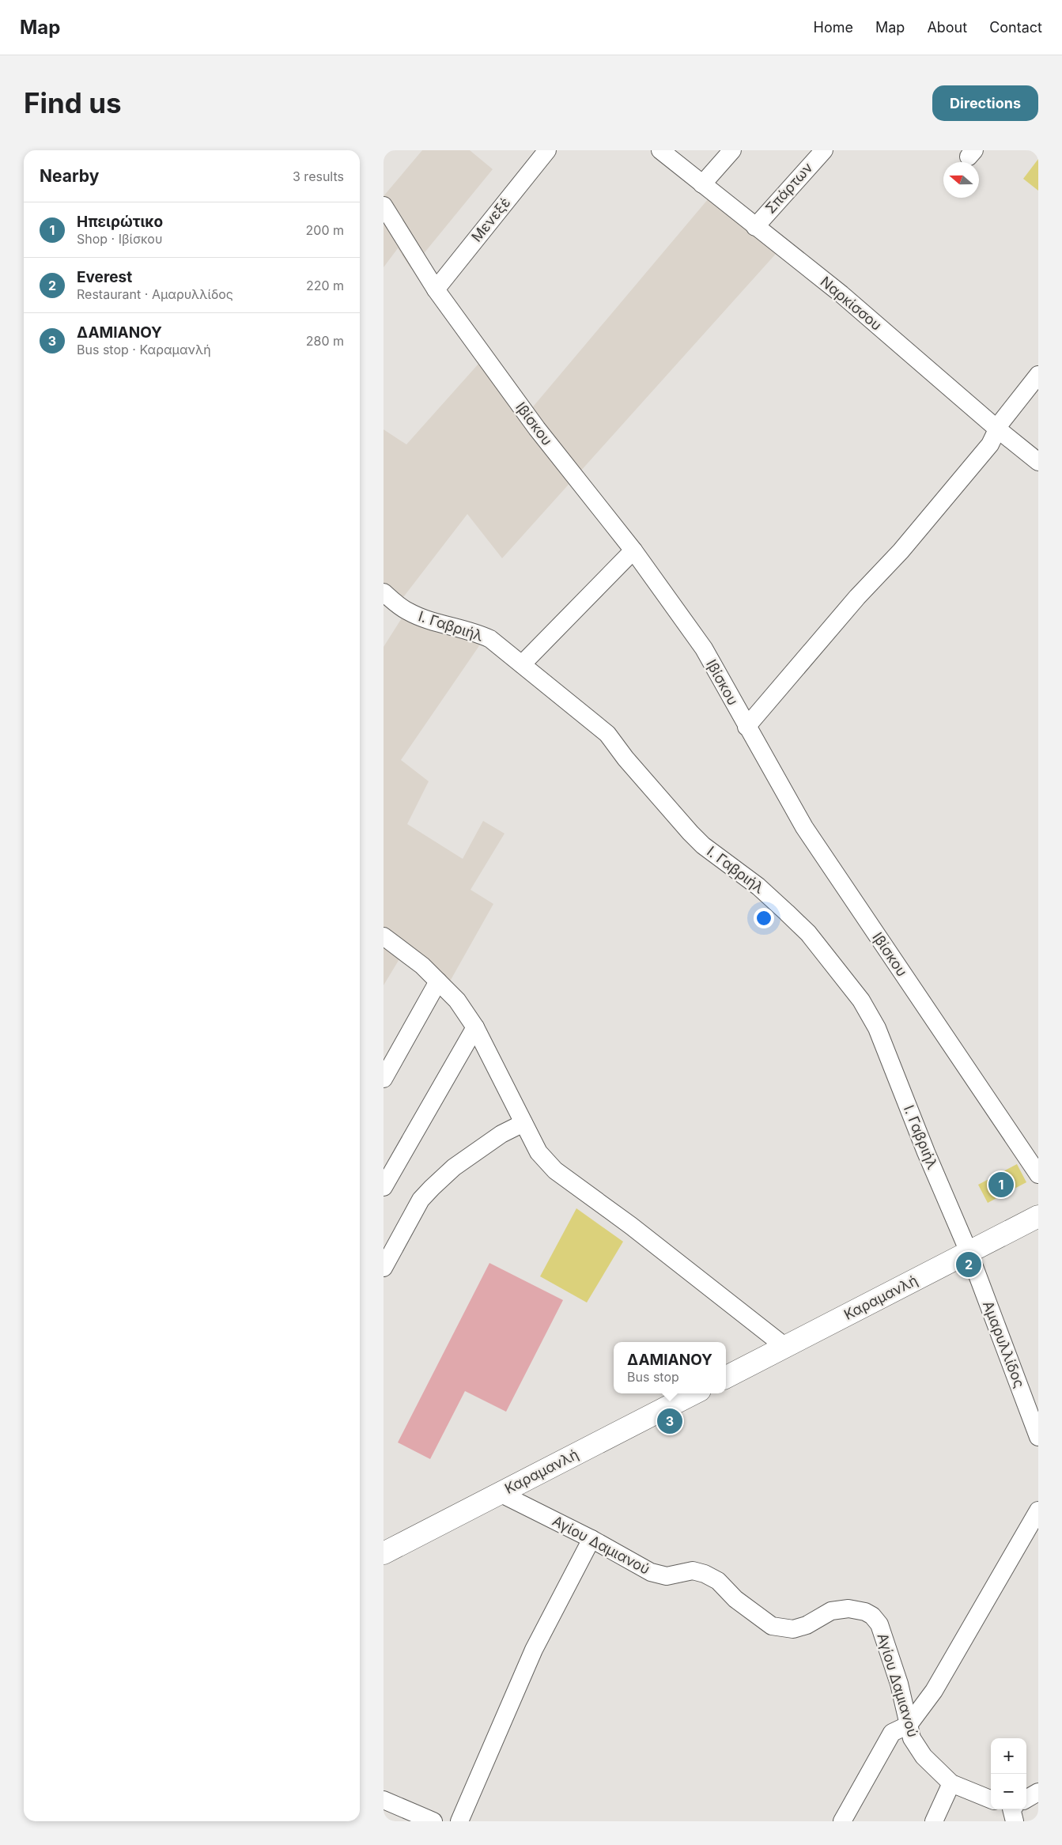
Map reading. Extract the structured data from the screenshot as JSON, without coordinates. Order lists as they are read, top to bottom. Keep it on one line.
{"streets":{"main road":["Καραμανλή"],"street":["Σπάρτων","Μενεξέ","Ναρκίσσου","Ιβίσκου","Ι. Γαβριήλ","Αμαρυλλίδος","Αγίου Δαμιανού"]},"crossings":[["Σπάρτων","Ναρκίσσου"],["Μενεξέ","Ιβίσκου"],["Ι. Γαβριήλ","Καραμανλή"],["Ι. Γαβριήλ","Αμαρυλλίδος"],["Καραμανλή","Αμαρυλλίδος"],["Καραμανλή","Αγίου Δαμιανού"]],"north":"left","page":{"header":"Map","nav":["Home","Map","About","Contact"],"buttons":"Directions","title":"Find us","heading":["Nearby","3 results"],"list":[{"mark":"1","name":"Ηπειρώτικο","note":"Shop · Ιβίσκου","value":"200 m"},{"mark":"2","name":"Everest","note":"Restaurant · Αμαρυλλίδος","value":"220 m"},{"mark":"3","name":"ΔΑΜΙΑΝΟΥ","note":"Bus stop · Καραμανλή","value":"280 m"}],"pins":["1","2","3"],"popup":["ΔΑΜΙΑΝΟΥ","Bus stop"],"map_buttons":["+","−"]}}
